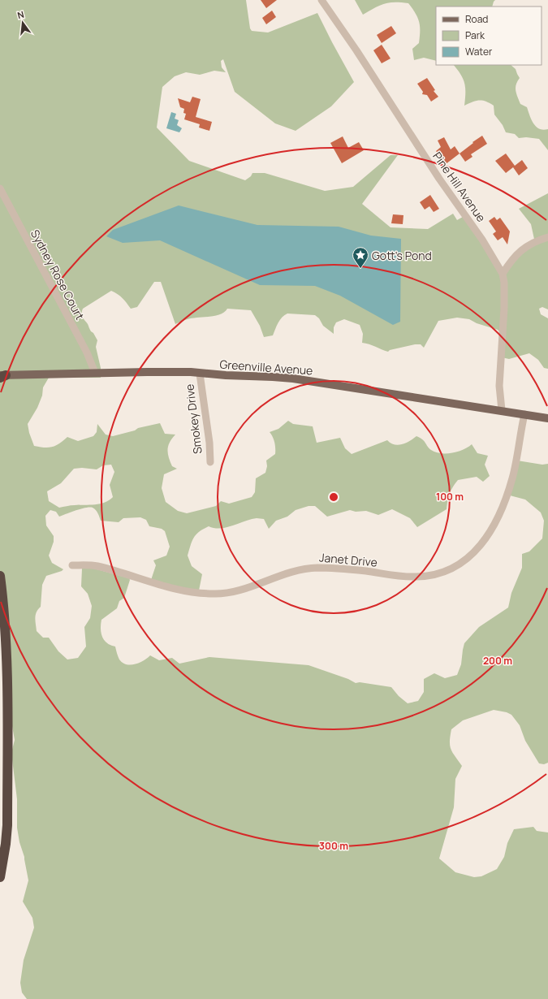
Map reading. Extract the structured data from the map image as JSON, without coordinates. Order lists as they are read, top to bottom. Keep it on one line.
{"streets":{"main road":["Greenville Avenue"],"street":["Pine Hill Avenue","Sydney Rose Court","Smokey Drive","Janet Drive"]},"crossings":[["Pine Hill Avenue","Greenville Avenue"],["Sydney Rose Court","Greenville Avenue"],["Greenville Avenue","Smokey Drive"],["Greenville Avenue","Janet Drive"]],"places":{"place":["Gott's Pond"]},"legend":["Road","Park","Water"],"north":"top","rings":["100 m","200 m","300 m"]}
